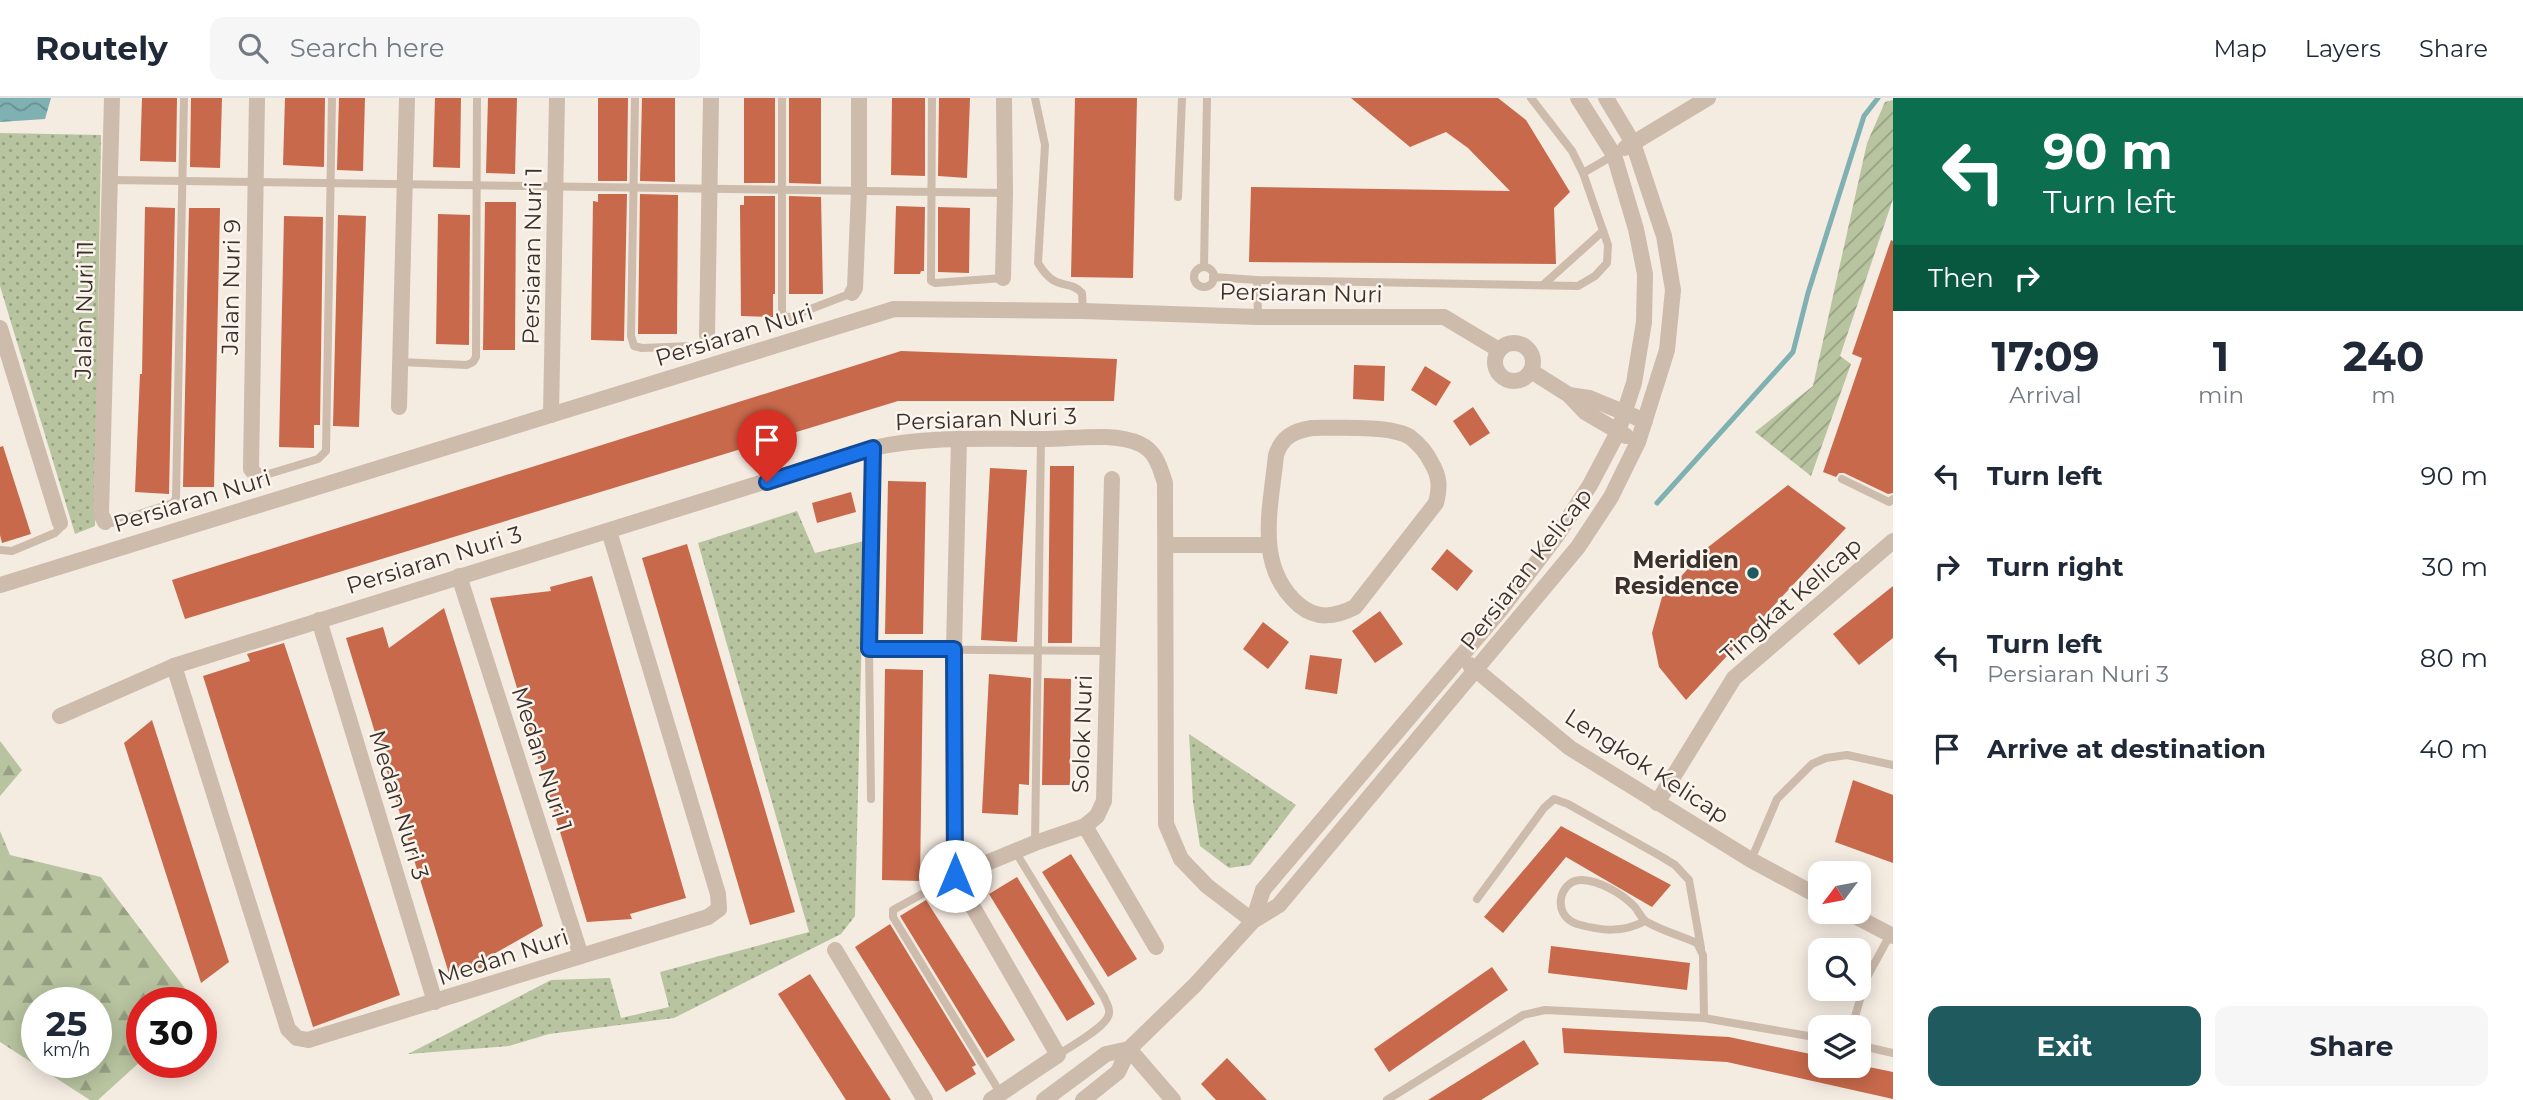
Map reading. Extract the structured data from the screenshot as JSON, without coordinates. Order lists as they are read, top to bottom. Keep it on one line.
{"streets":{"street":["Persiaran Nuri 1","Jalan Nuri 9","Persiaran Nuri","Jalan Nuri 11","Persiaran Nuri 3","Persiaran Kelicap","Tingkat Kelicap","Solok Nuri","Medan Nuri 1","Lengkok Kelicap","Medan Nuri 3","Medan Nuri"]},"crossings":[["Persiaran Nuri 1","Persiaran Nuri"],["Persiaran Nuri 3","Persiaran Kelicap"],["Persiaran Nuri 3","Medan Nuri 1"],["Persiaran Nuri 3","Medan Nuri 3"],["Persiaran Nuri 3","Medan Nuri"],["Persiaran Kelicap","Lengkok Kelicap"],["Tingkat Kelicap","Lengkok Kelicap"],["Medan Nuri 1","Medan Nuri"],["Medan Nuri 3","Medan Nuri"]],"places":["Meridien Residence"],"north":"bottom left","page":{"header":"Routely","search":"Search here","nav":["Map","Layers","Share"],"turn":["90 m","Turn left"],"then":"Then","eta":["17:09","Arrival","1","min","240","m"],"list":[{"name":"Turn left","value":"90 m"},{"name":"Turn right","value":"30 m"},{"name":"Turn left","note":"Persiaran Nuri 3","value":"80 m"},{"name":"Arrive at destination","value":"40 m"}],"speed":"25 km/h","limit":"30","buttons":["Exit","Share"]}}
